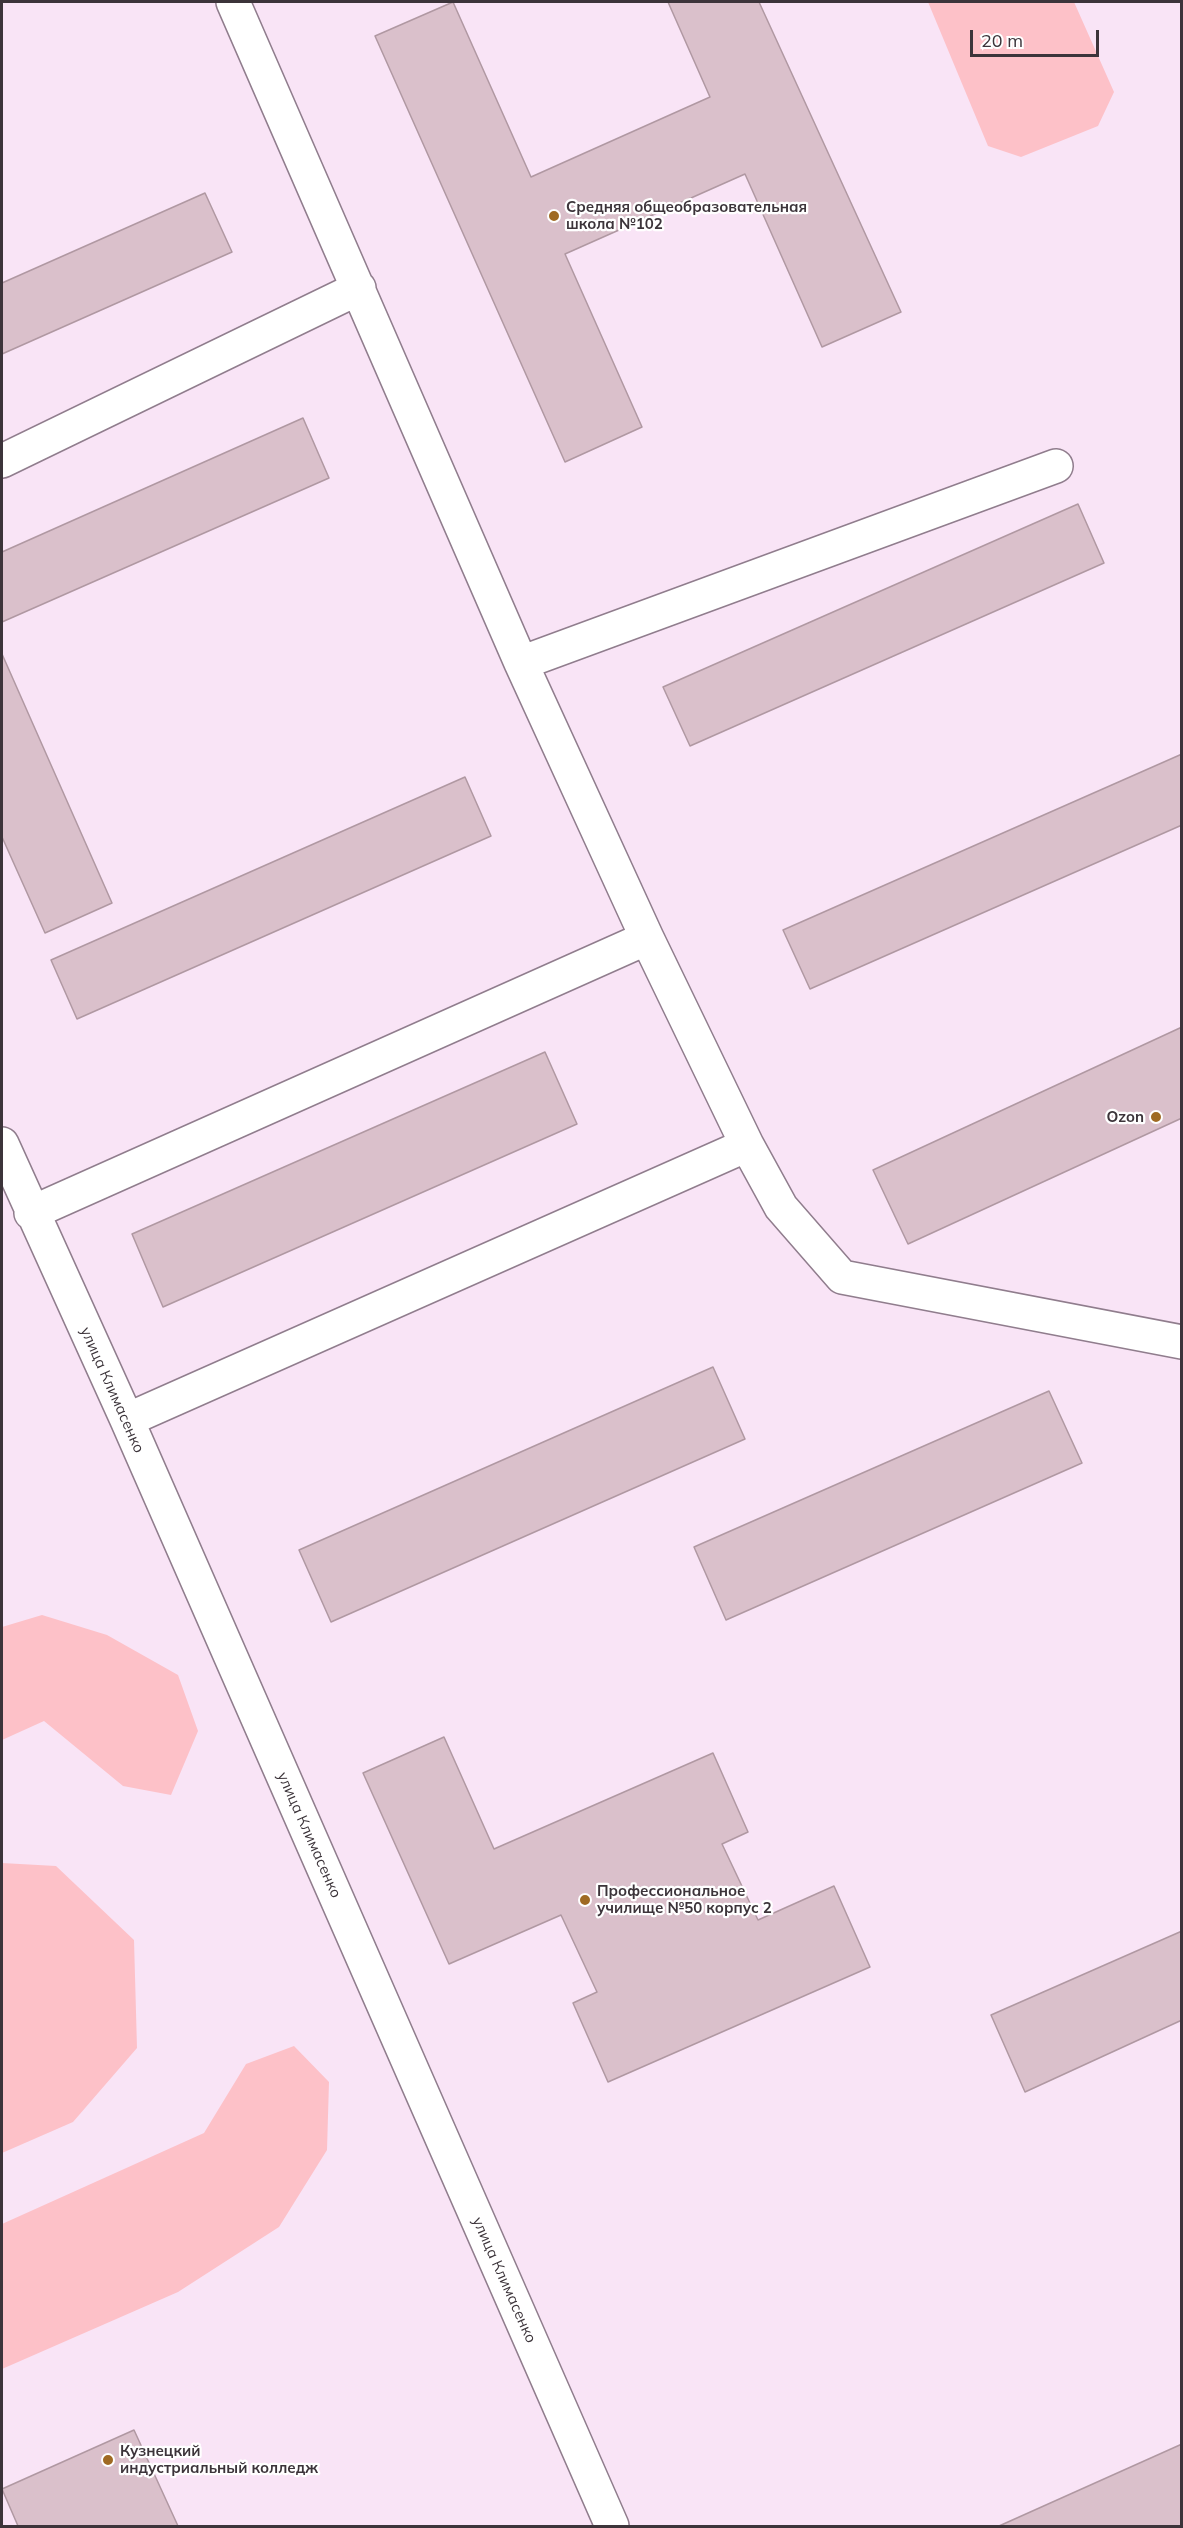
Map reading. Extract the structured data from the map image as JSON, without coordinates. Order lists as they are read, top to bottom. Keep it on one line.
{"streets":{"street":["улица Климасенко"]},"places":["Средняя общеобразовательная школа №102","Ozon","Профессиональное училище №50 корпус 2","Кузнецкий индустриальный колледж"],"scale_bar":"20 m"}
